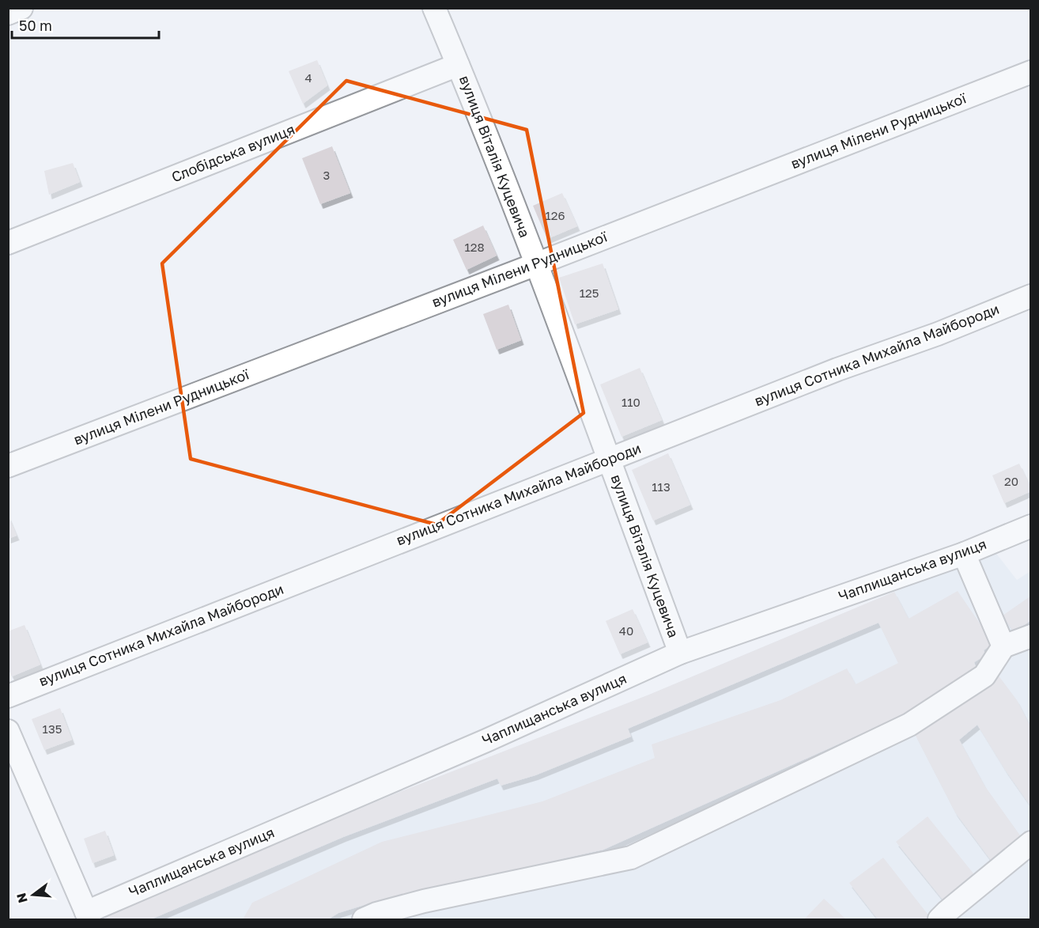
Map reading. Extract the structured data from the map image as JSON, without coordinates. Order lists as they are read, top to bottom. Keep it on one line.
{"streets":{"street":["вулиця Мілени Рудницької","Слобідська вулиця","вулиця Віталія Куцевича","вулиця Сотника Михайла Майбороди","Чаплищанська вулиця"]},"crossings":[["вулиця Мілени Рудницької","вулиця Віталія Куцевича"],["Слобідська вулиця","вулиця Віталія Куцевича"],["вулиця Віталія Куцевича","вулиця Сотника Михайла Майбороди"],["вулиця Віталія Куцевича","Чаплищанська вулиця"]],"house_numbers":["4","3","126","128","125","110","20","113","40","135"],"scale_bar":"50 m","north":"left"}
